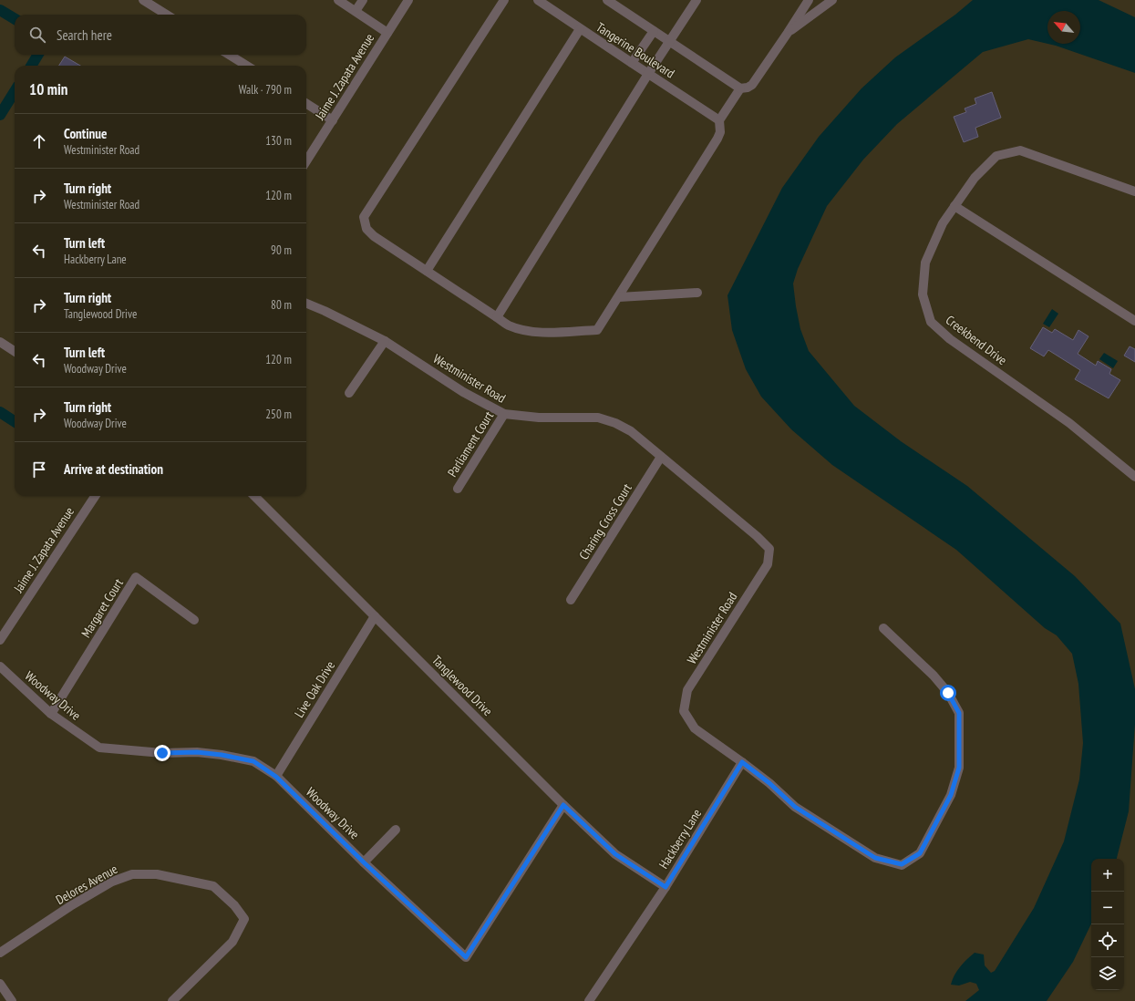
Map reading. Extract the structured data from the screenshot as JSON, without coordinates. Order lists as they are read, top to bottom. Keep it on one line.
{"streets":{"street":["Tangerine Boulevard","Jaime J. Zapata Avenue","Creekbend Drive","Westminister Road","Parliament Court","Charing Cross Court","Margaret Court","Tanglewood Drive","Live Oak Drive","Woodway Drive","Hackberry Lane","Delores Avenue"]},"crossings":[["Westminister Road","Parliament Court"],["Westminister Road","Charing Cross Court"],["Westminister Road","Hackberry Lane"],["Margaret Court","Woodway Drive"],["Tanglewood Drive","Live Oak Drive"],["Tanglewood Drive","Woodway Drive"],["Tanglewood Drive","Hackberry Lane"],["Live Oak Drive","Woodway Drive"]],"north":"top left","page":{"search":"Search here","heading":["10 min","Walk · 790 m"],"list":[["Continue","Westminister Road","130 m"],["Turn right","Westminister Road","120 m"],["Turn left","Hackberry Lane","90 m"],["Turn right","Tanglewood Drive","80 m"],["Turn left","Woodway Drive","120 m"],["Turn right","Woodway Drive","250 m"],"Arrive at destination"],"map_buttons":["+","−"]}}
